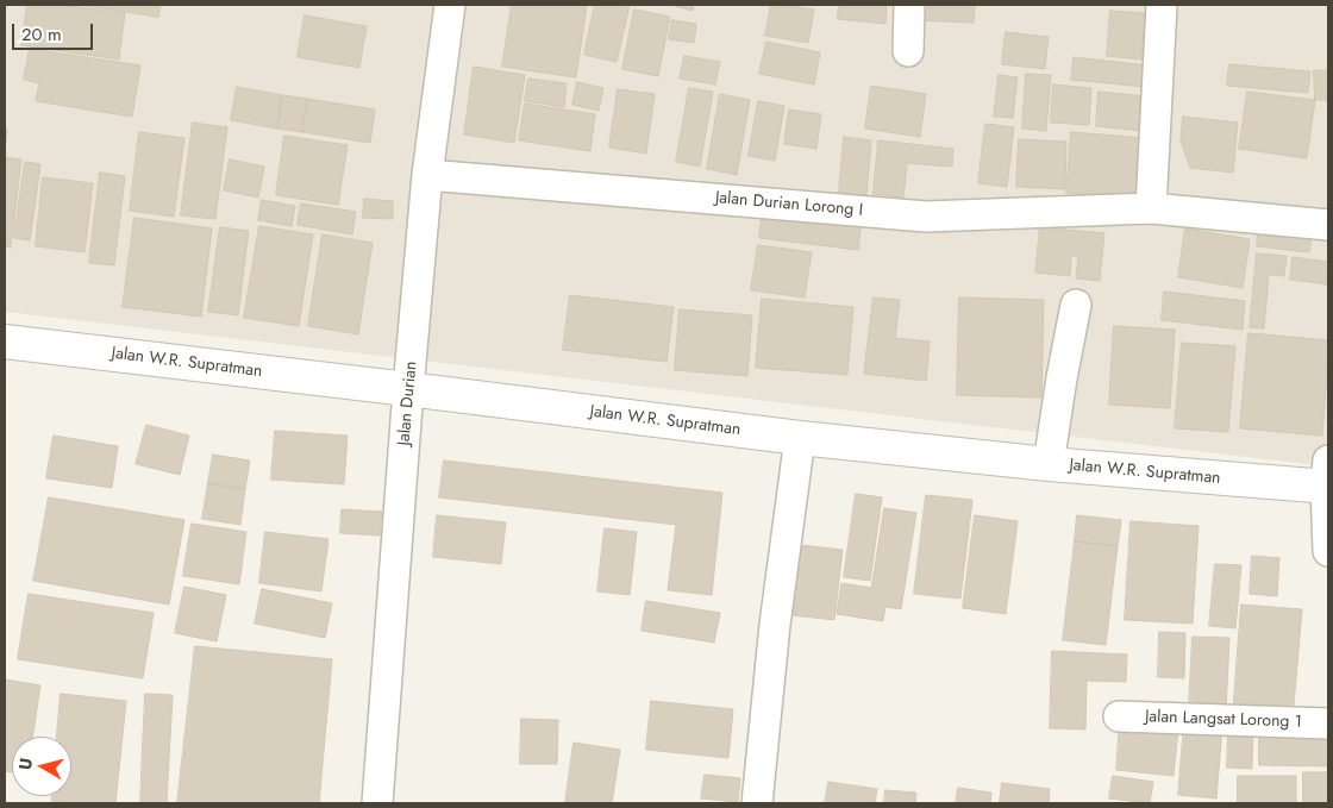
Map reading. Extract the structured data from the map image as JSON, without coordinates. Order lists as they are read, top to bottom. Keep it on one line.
{"streets":{"street":["Jalan Durian Lorong I","Jalan W.R. Supratman","Jalan Durian","Jalan Langsat Lorong 1"]},"crossings":[["Jalan Durian Lorong I","Jalan Durian"],["Jalan W.R. Supratman","Jalan Durian"]],"scale_bar":"20 m","north":"left"}
